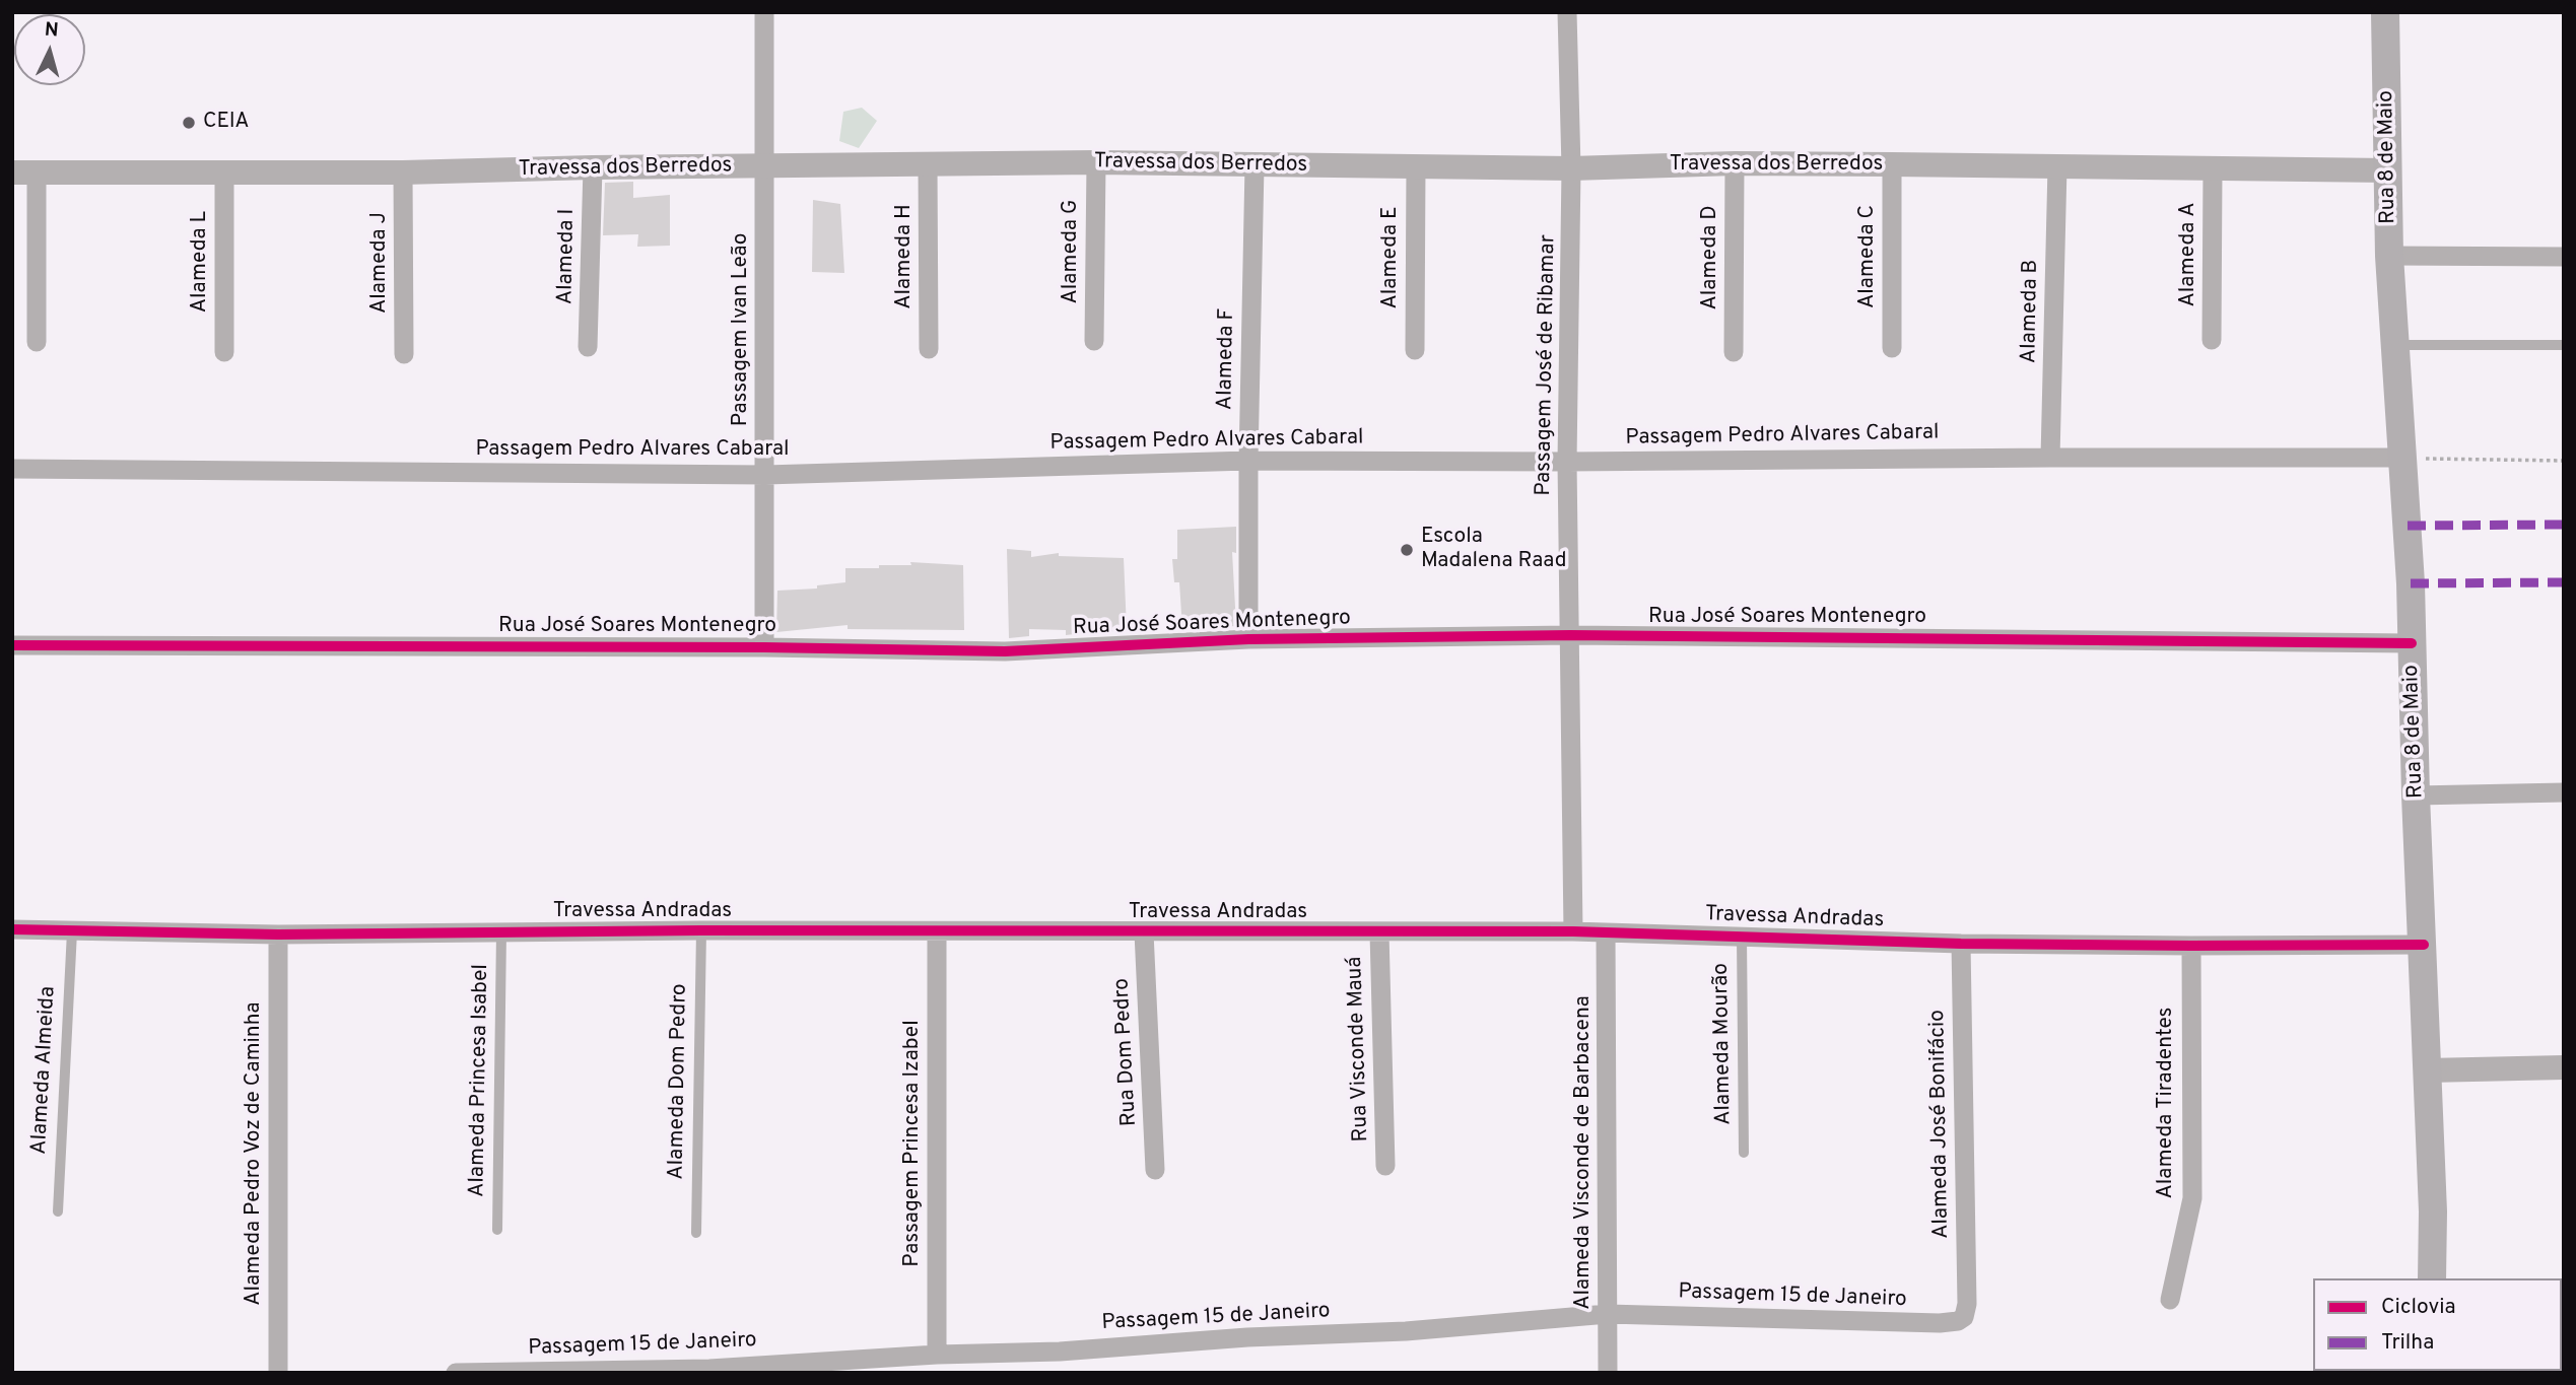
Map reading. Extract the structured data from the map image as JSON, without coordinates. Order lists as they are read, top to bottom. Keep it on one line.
{"streets":{"main road":["Rua 8 de Maio"],"street":["Travessa dos Berredos","Alameda G","Alameda A","Alameda I","Alameda H","Alameda C","Alameda E","Alameda D","Alameda L","Alameda J","Alameda B","Passagem Ivan Leão","Alameda F","Passagem José de Ribamar","Passagem Pedro Alvares Cabaral","Rua José Soares Montenegro","Travessa Andradas","Rua Visconde Mauá","Rua Dom Pedro","Alameda Tiradentes","Alameda José Bonifácio","Passagem Princesa Izabel","Alameda Visconde de Barbacena","Alameda Pedro Voz de Caminha","Passagem 15 de Janeiro"],"lane":["Alameda Mourão","Alameda Almeida","Alameda Princesa Isabel","Alameda Dom Pedro"]},"crossings":[["Rua 8 de Maio","Travessa dos Berredos"],["Rua 8 de Maio","Passagem Pedro Alvares Cabaral"],["Rua 8 de Maio","Rua José Soares Montenegro"],["Rua 8 de Maio","Travessa Andradas"],["Travessa dos Berredos","Alameda G"],["Travessa dos Berredos","Alameda A"],["Travessa dos Berredos","Alameda I"],["Travessa dos Berredos","Alameda H"],["Travessa dos Berredos","Alameda C"],["Travessa dos Berredos","Alameda E"],["Travessa dos Berredos","Alameda D"],["Travessa dos Berredos","Alameda L"],["Travessa dos Berredos","Alameda J"],["Travessa dos Berredos","Alameda B"],["Travessa dos Berredos","Passagem Ivan Leão"],["Travessa dos Berredos","Alameda F"],["Travessa dos Berredos","Passagem José de Ribamar"],["Alameda B","Passagem Pedro Alvares Cabaral"],["Passagem Ivan Leão","Passagem Pedro Alvares Cabaral"],["Passagem Ivan Leão","Rua José Soares Montenegro"],["Alameda F","Passagem Pedro Alvares Cabaral"],["Alameda F","Rua José Soares Montenegro"],["Passagem José de Ribamar","Passagem Pedro Alvares Cabaral"],["Passagem José de Ribamar","Rua José Soares Montenegro"],["Passagem José de Ribamar","Travessa Andradas"],["Travessa Andradas","Alameda Mourão"],["Travessa Andradas","Rua Visconde Mauá"],["Travessa Andradas","Rua Dom Pedro"],["Travessa Andradas","Alameda Almeida"],["Travessa Andradas","Alameda Princesa Isabel"],["Travessa Andradas","Alameda Dom Pedro"],["Travessa Andradas","Alameda Tiradentes"],["Travessa Andradas","Alameda José Bonifácio"],["Travessa Andradas","Passagem Princesa Izabel"],["Travessa Andradas","Alameda Visconde de Barbacena"],["Travessa Andradas","Alameda Pedro Voz de Caminha"],["Alameda José Bonifácio","Passagem 15 de Janeiro"],["Passagem Princesa Izabel","Passagem 15 de Janeiro"],["Alameda Visconde de Barbacena","Passagem 15 de Janeiro"]],"places":["CEIA","Escola Madalena Raad"],"legend":["Ciclovia","Trilha"],"north":"top"}
